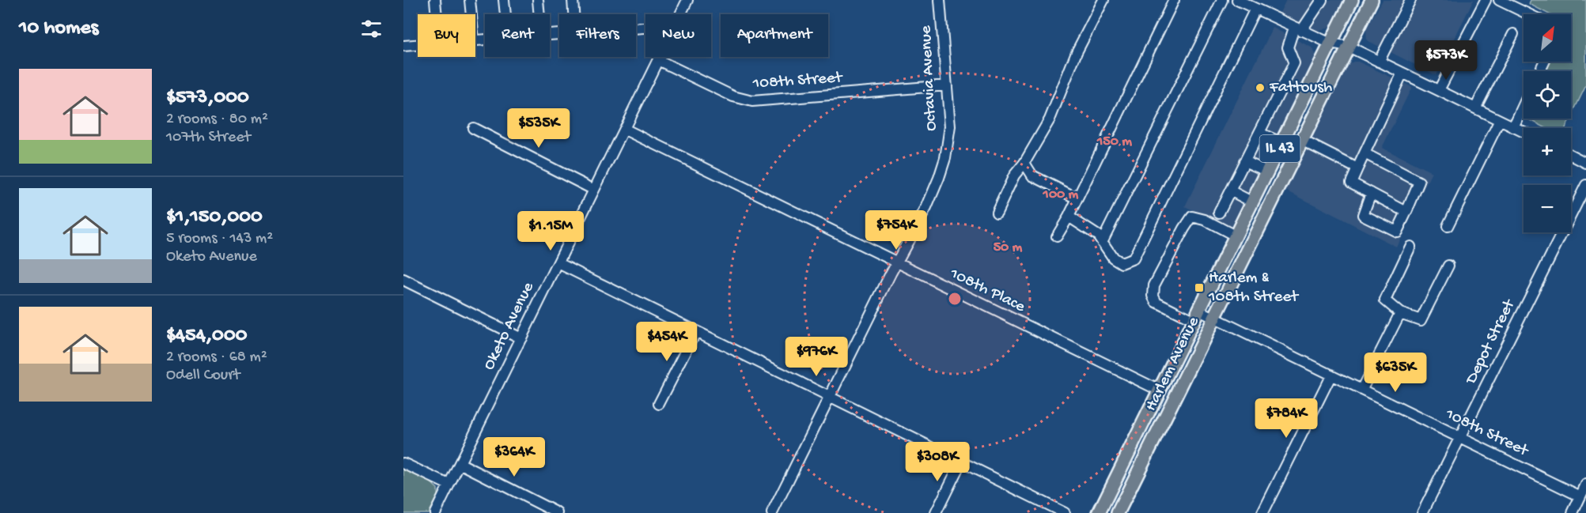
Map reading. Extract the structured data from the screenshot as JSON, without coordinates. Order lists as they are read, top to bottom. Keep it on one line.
{"streets":{"main road":["IL 43","Harlem Avenue"],"street":["Octavia Avenue","108th Street","108th Place","Oketo Avenue","Depot Street"]},"crossings":[["Octavia Avenue","108th Street"],["Octavia Avenue","108th Place"],["108th Street","Oketo Avenue"],["108th Street","Depot Street"],["108th Street","Harlem Avenue"],["108th Place","Oketo Avenue"],["108th Place","Harlem Avenue"]],"places":{"other":["Fattoush"],"transit":["Harlem & 108th Street"]},"north":"top right","page":{"heading":"10 homes","map_buttons":["+","−"],"chip":["Buy","Rent","Filters","New","Apartment"],"price":["$573K","$535K","$754K","$1.15M","$454K","$976K","$635K","$784K","$364K","$308K"],"list":[{"name":"$573,000","note":"2 rooms · 80 m² · 107th Street"},{"name":"$1,150,000","note":"5 rooms · 143 m² · Oketo Avenue"},{"name":"$454,000","note":"2 rooms · 68 m² · Odell Court"}]},"rings":["150 m","100 m","50 m"]}
